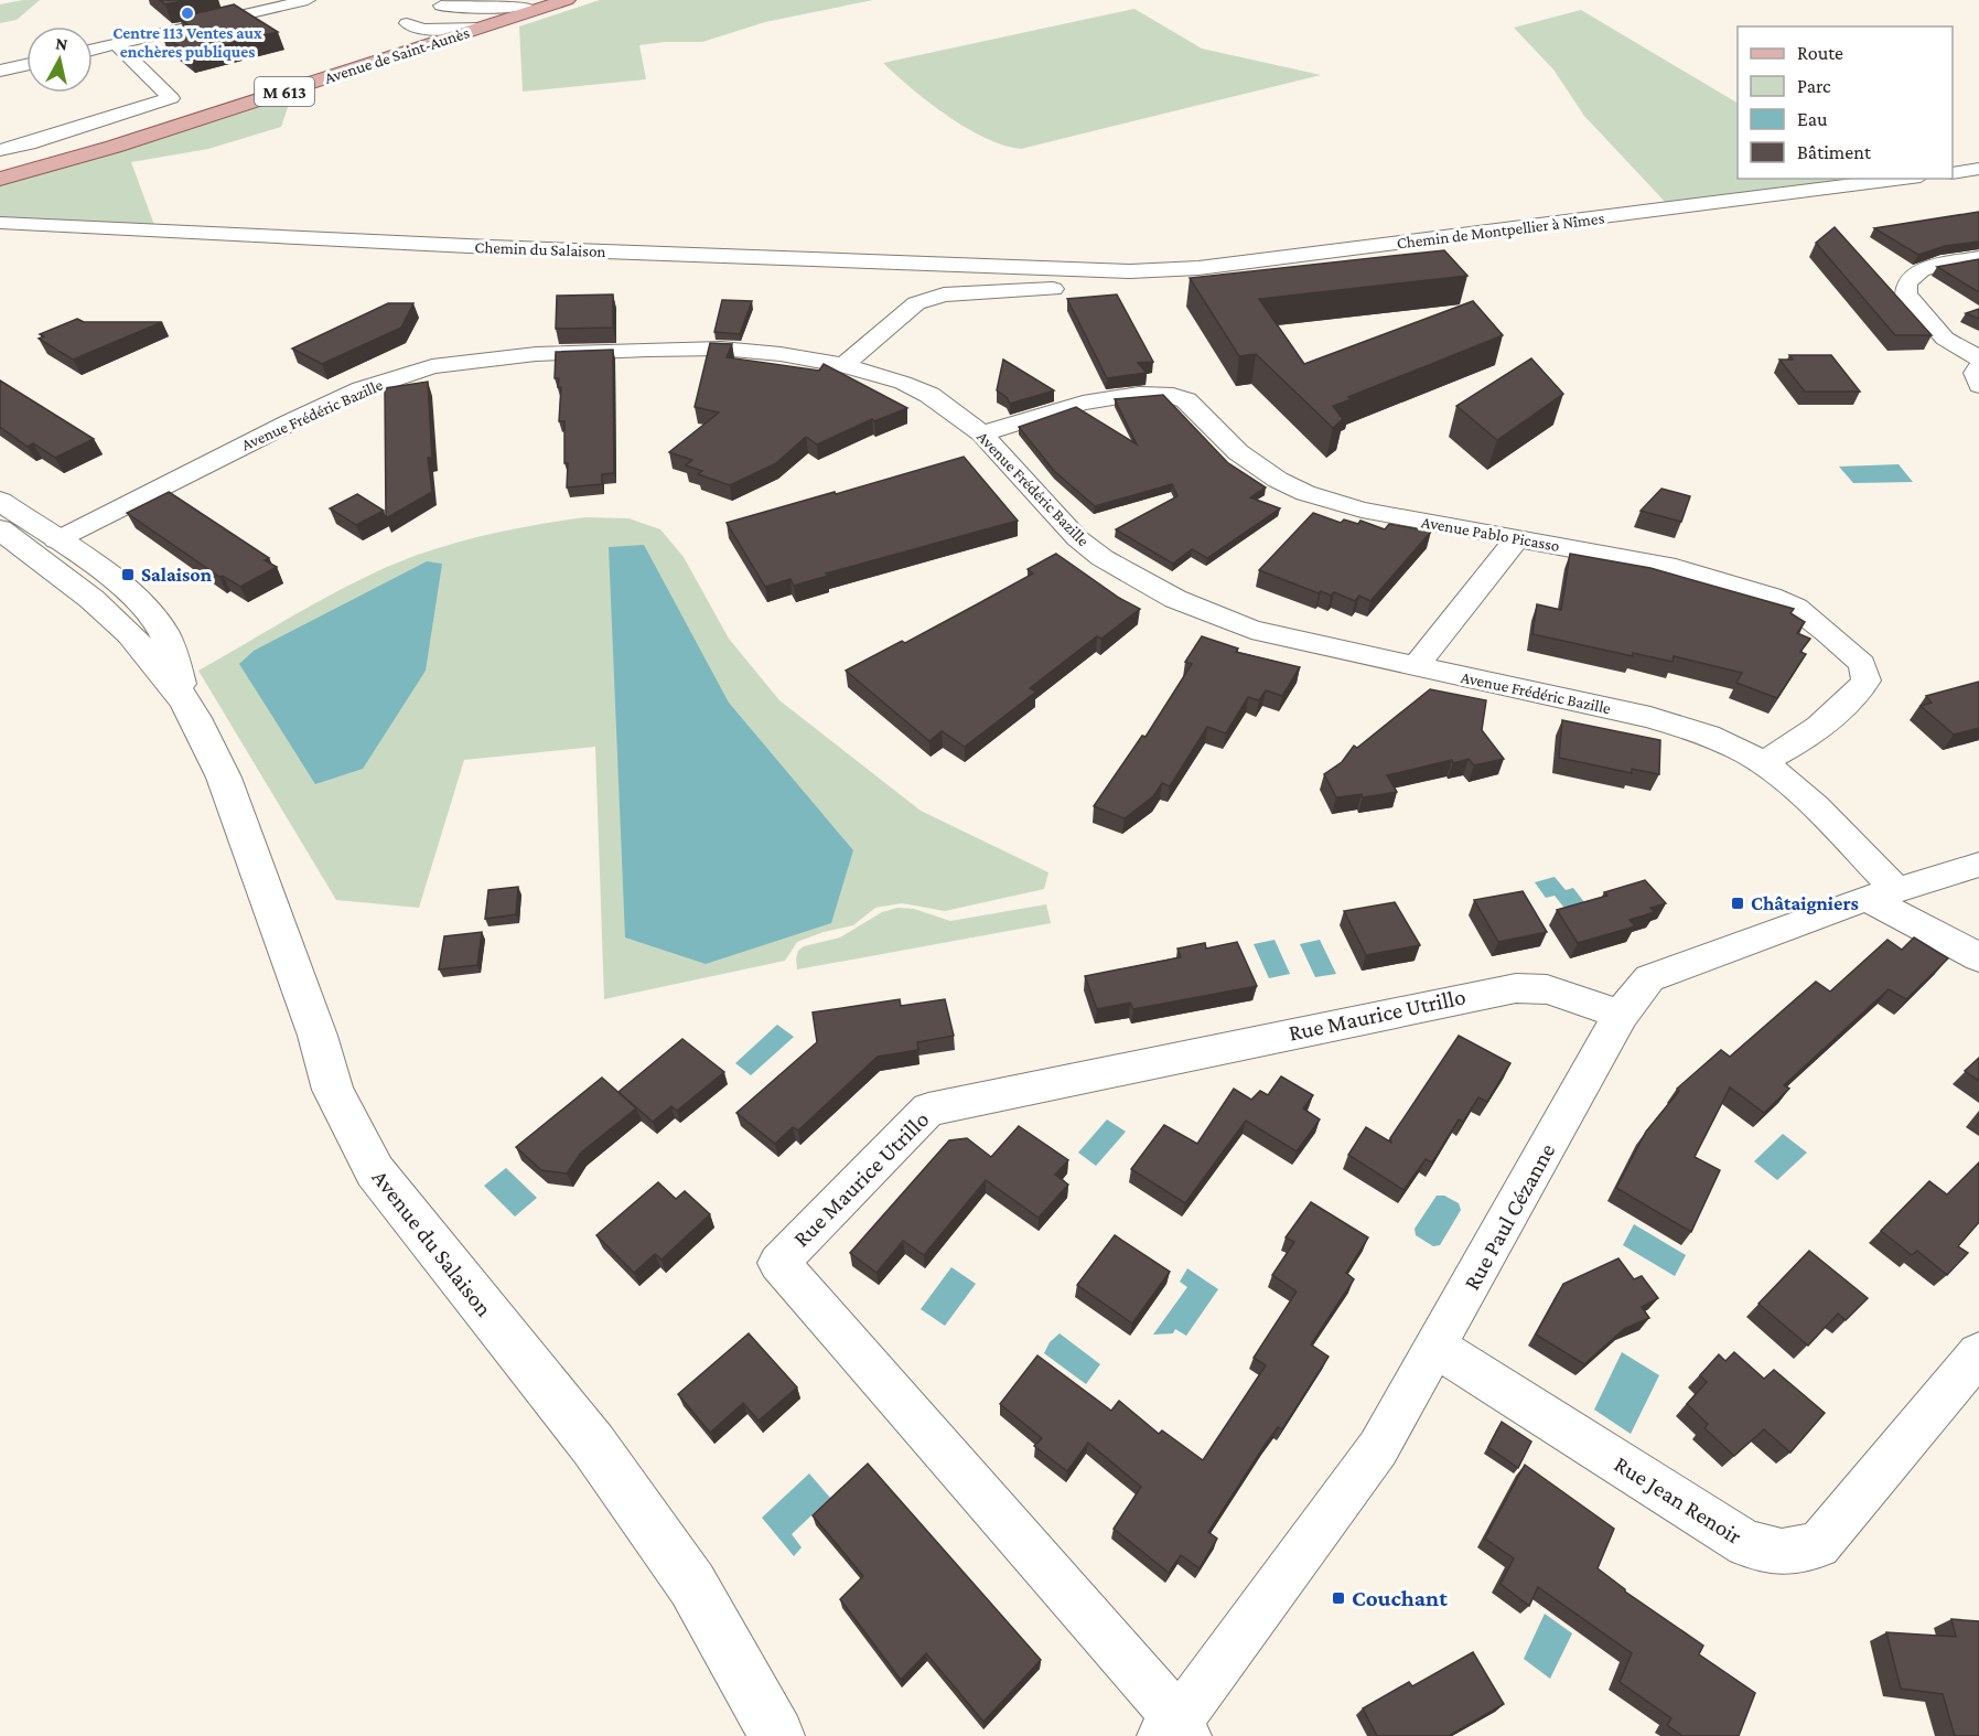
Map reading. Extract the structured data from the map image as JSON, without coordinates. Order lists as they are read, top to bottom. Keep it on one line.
{"streets":{"main road":["Avenue de Saint-Aunès","M 613"],"street":["Chemin de Montpellier à Nîmes","Chemin du Salaison","Avenue Frédéric Bazille","Avenue Pablo Picasso","Rue Maurice Utrillo","Rue Paul Cézanne","Avenue du Salaison","Rue Jean Renoir"]},"crossings":[["Chemin de Montpellier à Nîmes","Chemin du Salaison"],["Avenue Frédéric Bazille","Avenue Pablo Picasso"],["Avenue Frédéric Bazille","Rue Paul Cézanne"],["Avenue Frédéric Bazille","Avenue du Salaison"],["Rue Maurice Utrillo","Rue Paul Cézanne"],["Rue Paul Cézanne","Rue Jean Renoir"]],"places":{"other":["Centre 113 Ventes aux enchères publiques"],"transit":["Salaison","Châtaigniers","Couchant"]},"legend":["Route","Parc","Eau","Bâtiment"],"north":"top"}
